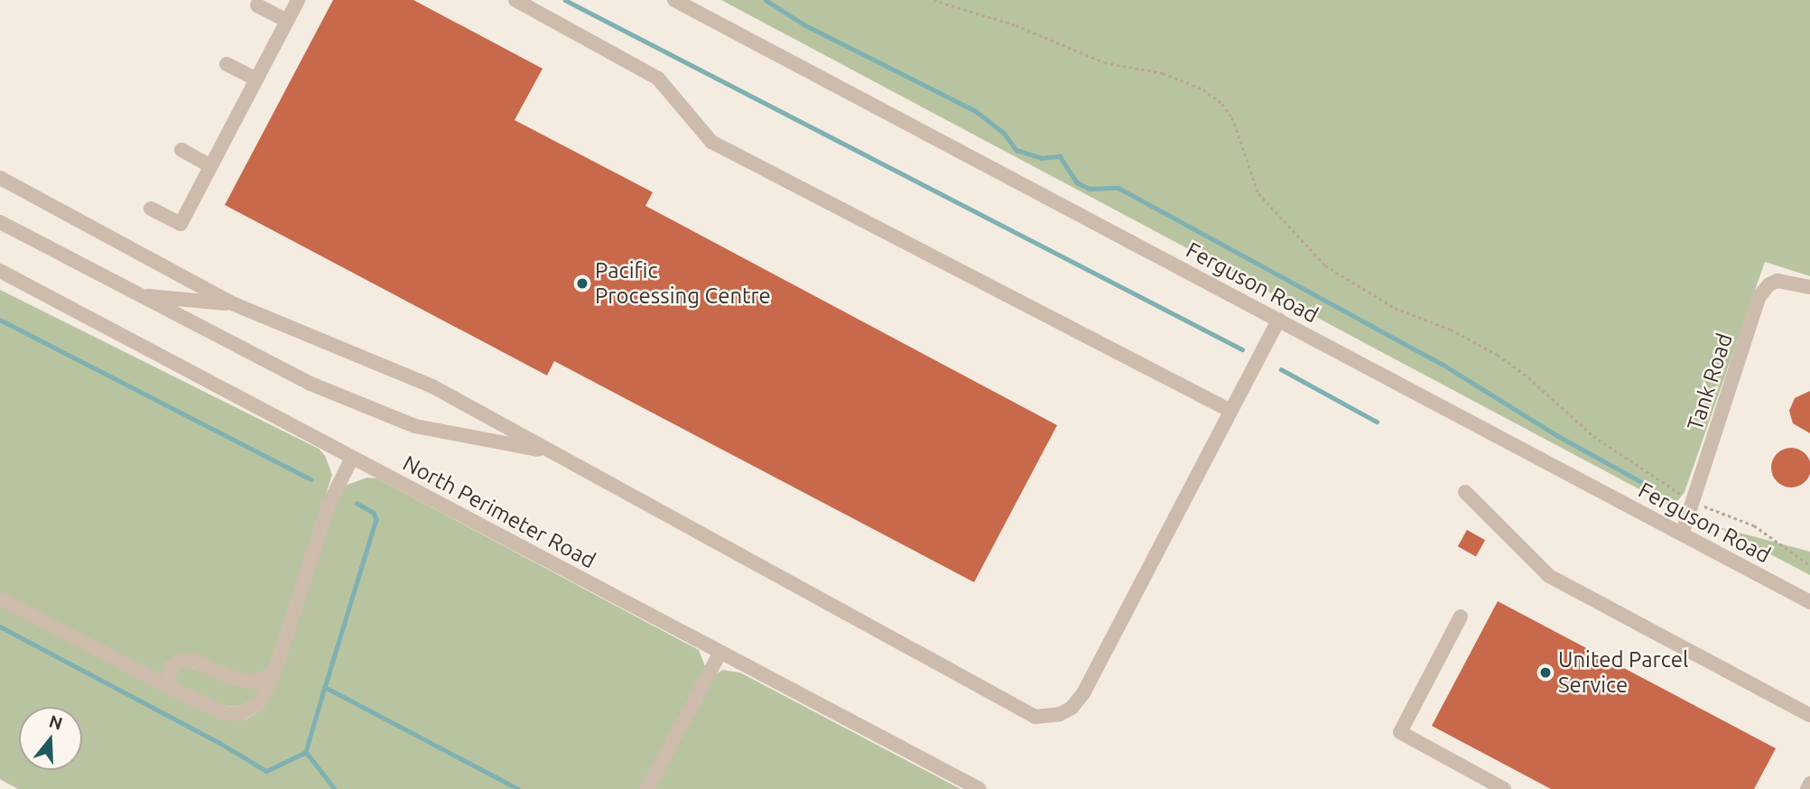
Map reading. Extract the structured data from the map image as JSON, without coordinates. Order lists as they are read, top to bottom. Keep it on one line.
{"streets":{"street":["Ferguson Road","Tank Road","North Perimeter Road"]},"crossings":[["Ferguson Road","Tank Road"]],"places":["Pacific Processing Centre","United Parcel Service"],"north":"top"}
